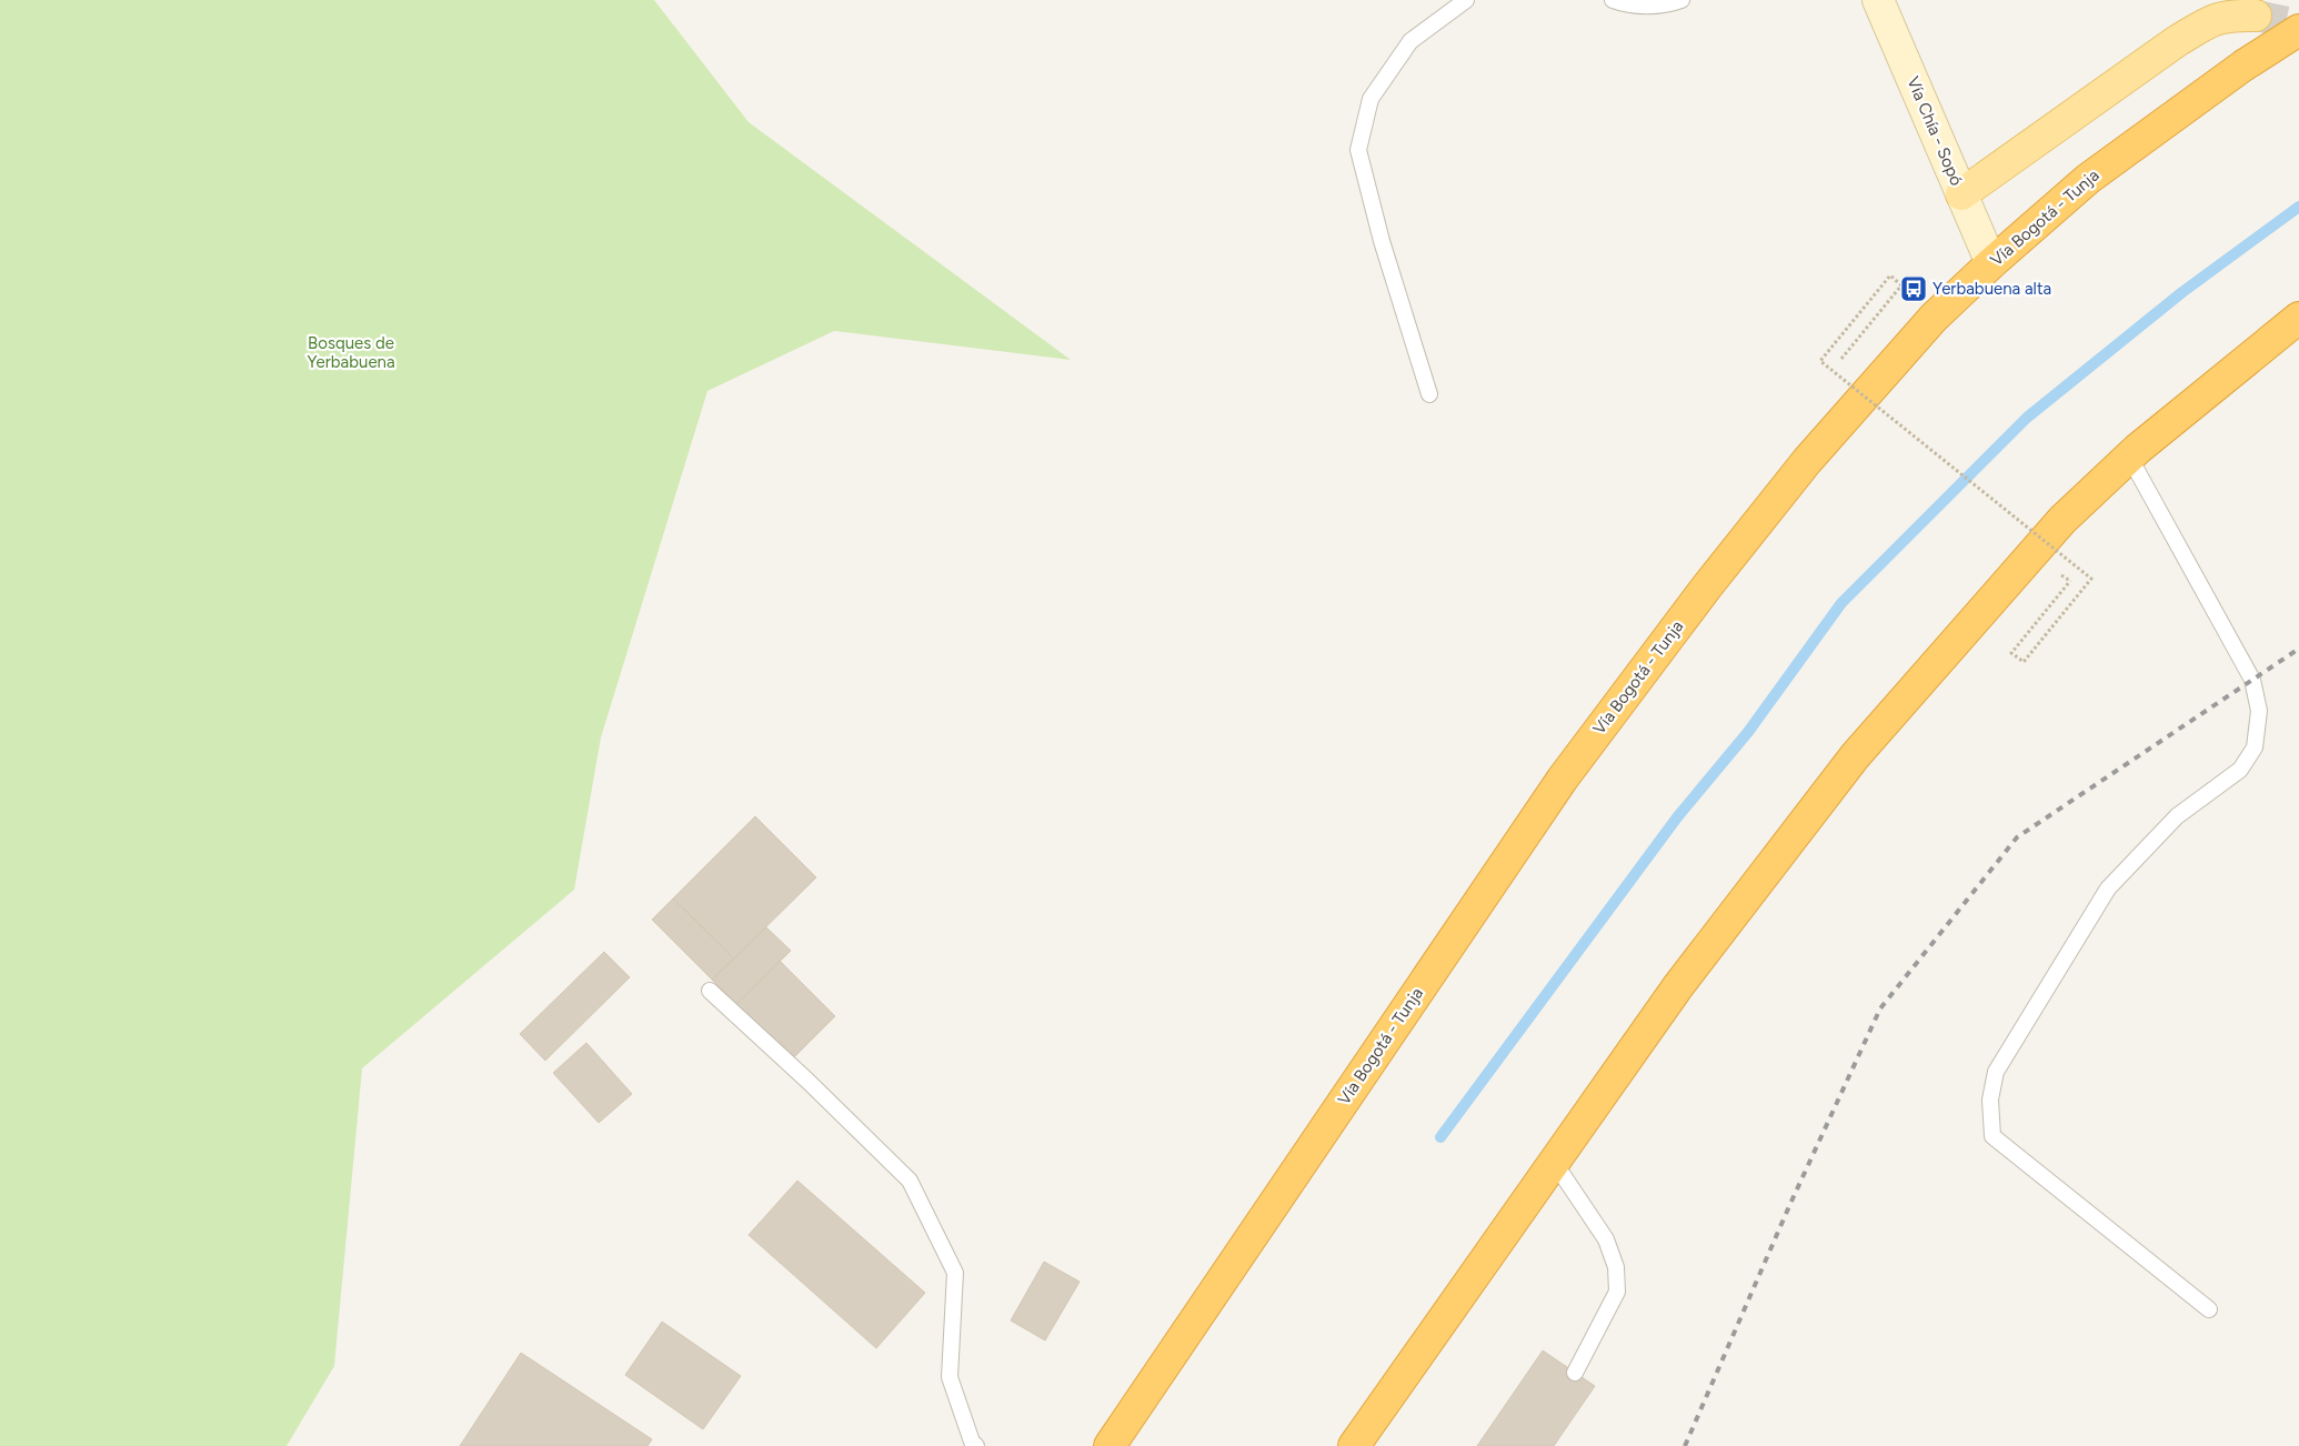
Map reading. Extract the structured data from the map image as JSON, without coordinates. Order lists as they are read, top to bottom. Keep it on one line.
{"streets":{"highway":["Vía Bogotá - Tunja"],"street":["Vía Chía - Sopó"]},"crossings":[["Vía Chía - Sopó","Vía Bogotá - Tunja"]],"parks":["Bosques de Yerbabuena"],"places":{"bus stop":["Yerbabuena alta"]}}
